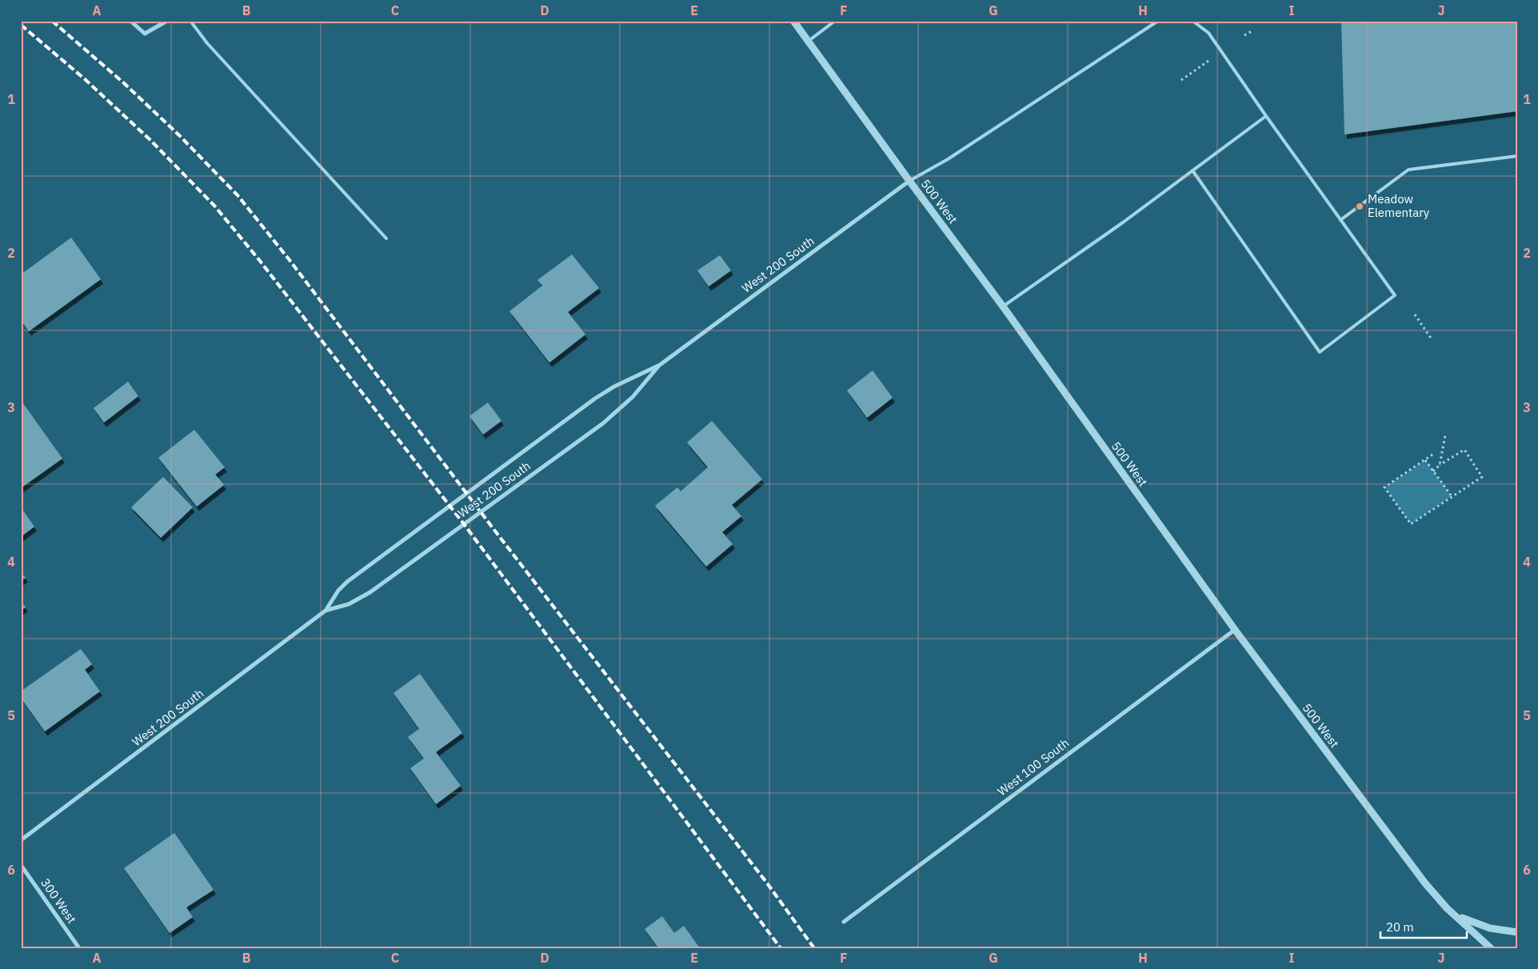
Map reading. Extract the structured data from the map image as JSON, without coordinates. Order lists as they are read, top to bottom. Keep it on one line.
{"streets":{"street":["500 West","West 200 South","West 100 South","300 West"]},"crossings":[["500 West","West 200 South"],["500 West","West 100 South"]],"places":["Meadow Elementary"],"scale_bar":"20 m","grid":{"columns":["A","B","C","D","E","F","G","H","I","J"],"rows":["1","2","3","4","5","6"]}}
